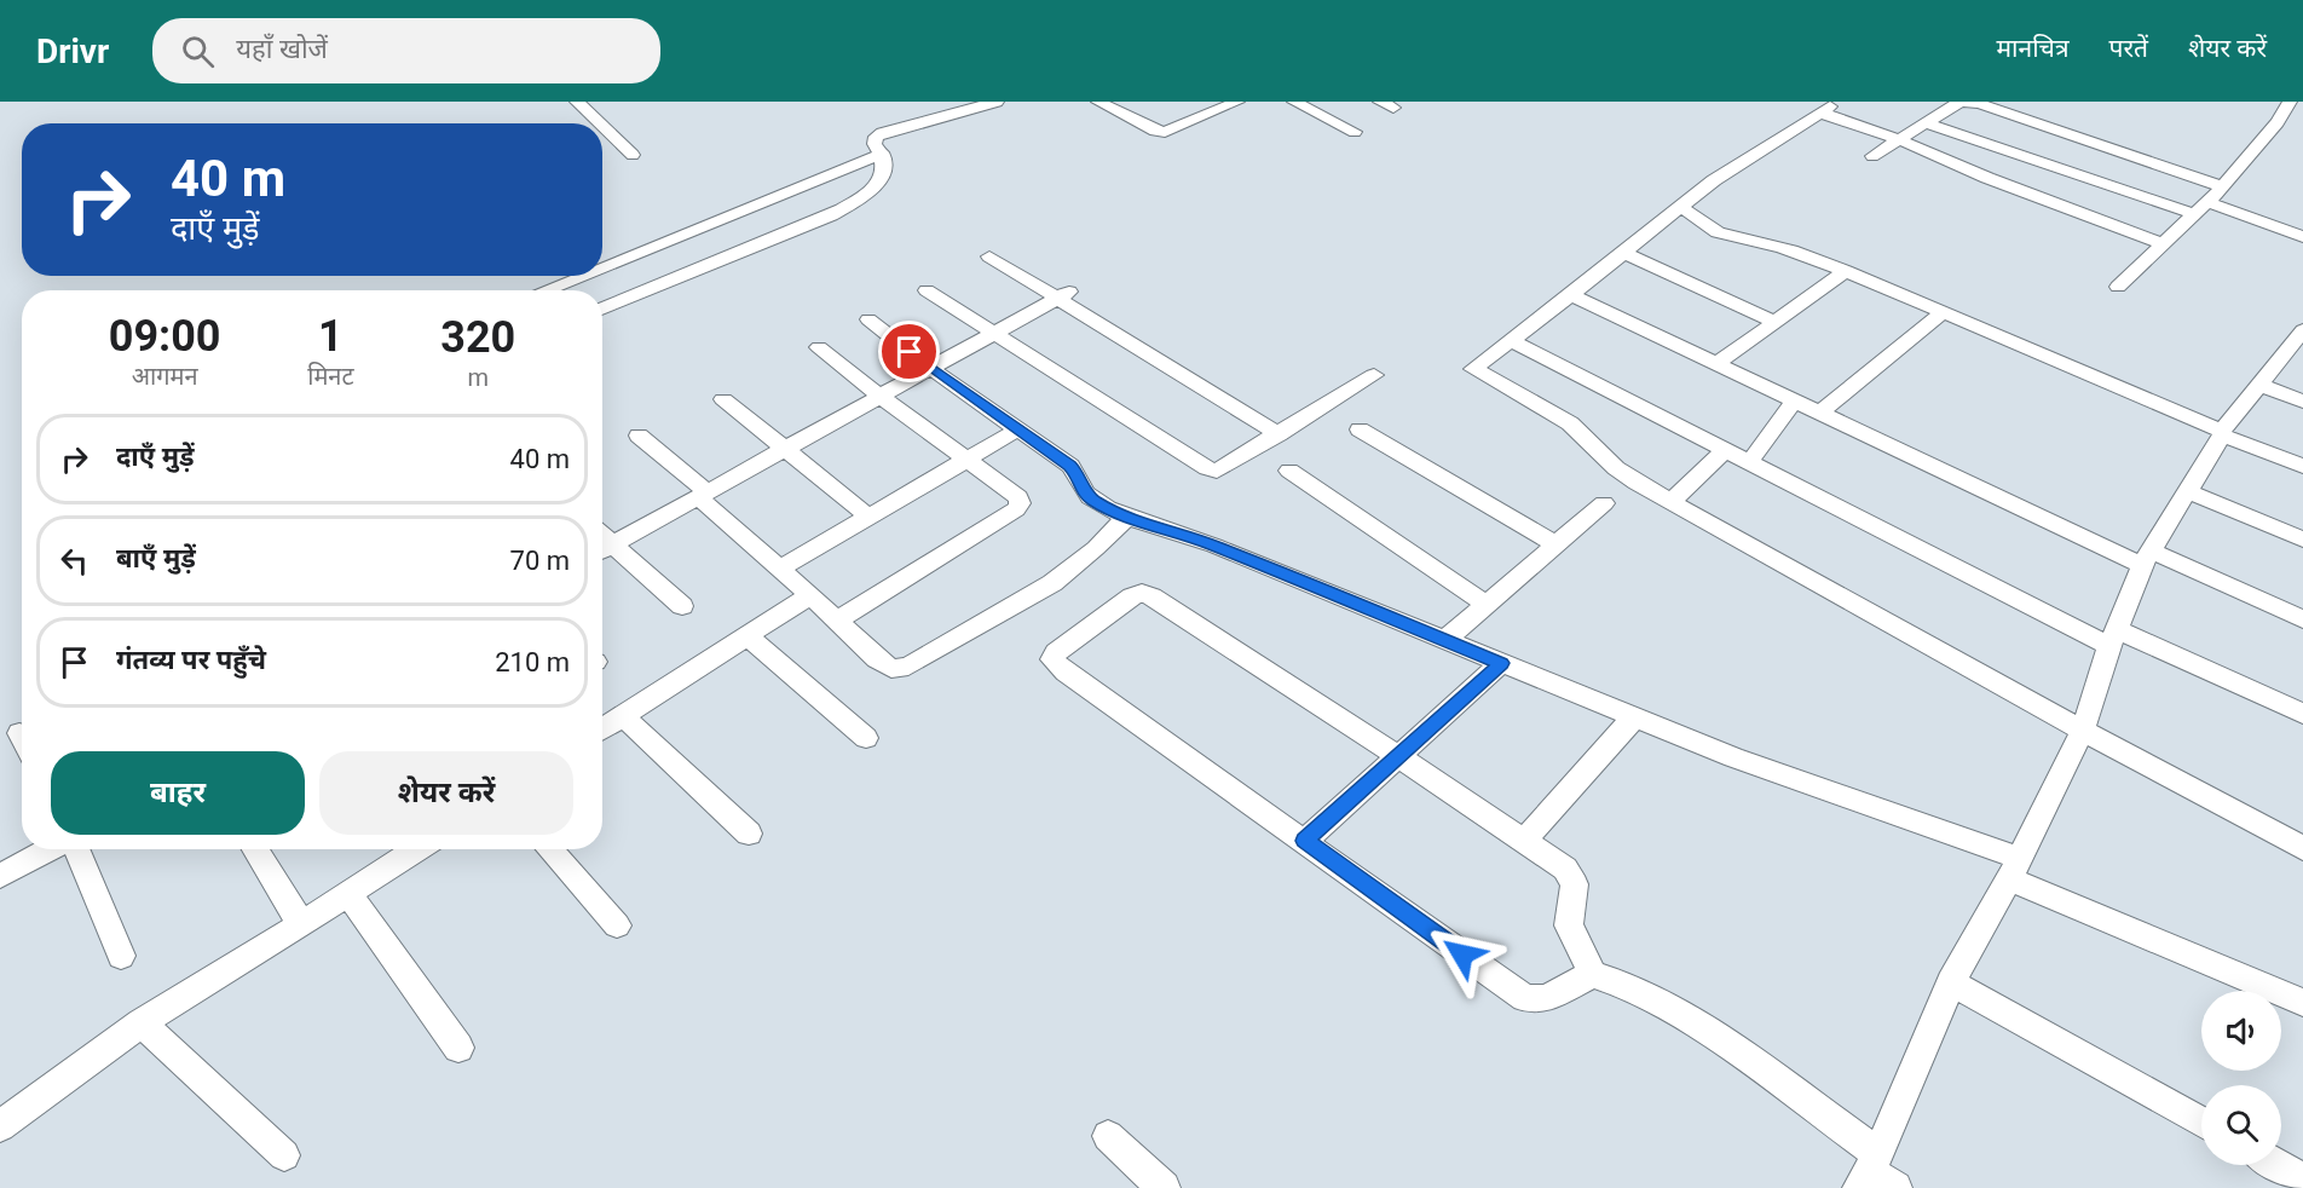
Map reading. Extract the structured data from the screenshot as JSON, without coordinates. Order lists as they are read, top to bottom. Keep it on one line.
{"page":{"header":"Drivr","search":"यहाँ खोजें","nav":["मानचित्र","परतें","शेयर करें"],"turn":["40 m","दाएँ मुड़ें"],"eta":["09:00","आगमन","1","मिनट","320","m"],"list":[{"name":"दाएँ मुड़ें","value":"40 m"},{"name":"बाएँ मुड़ें","value":"70 m"},{"name":"गंतव्य पर पहुँचे","value":"210 m"}],"buttons":["बाहर","शेयर करें"]}}
